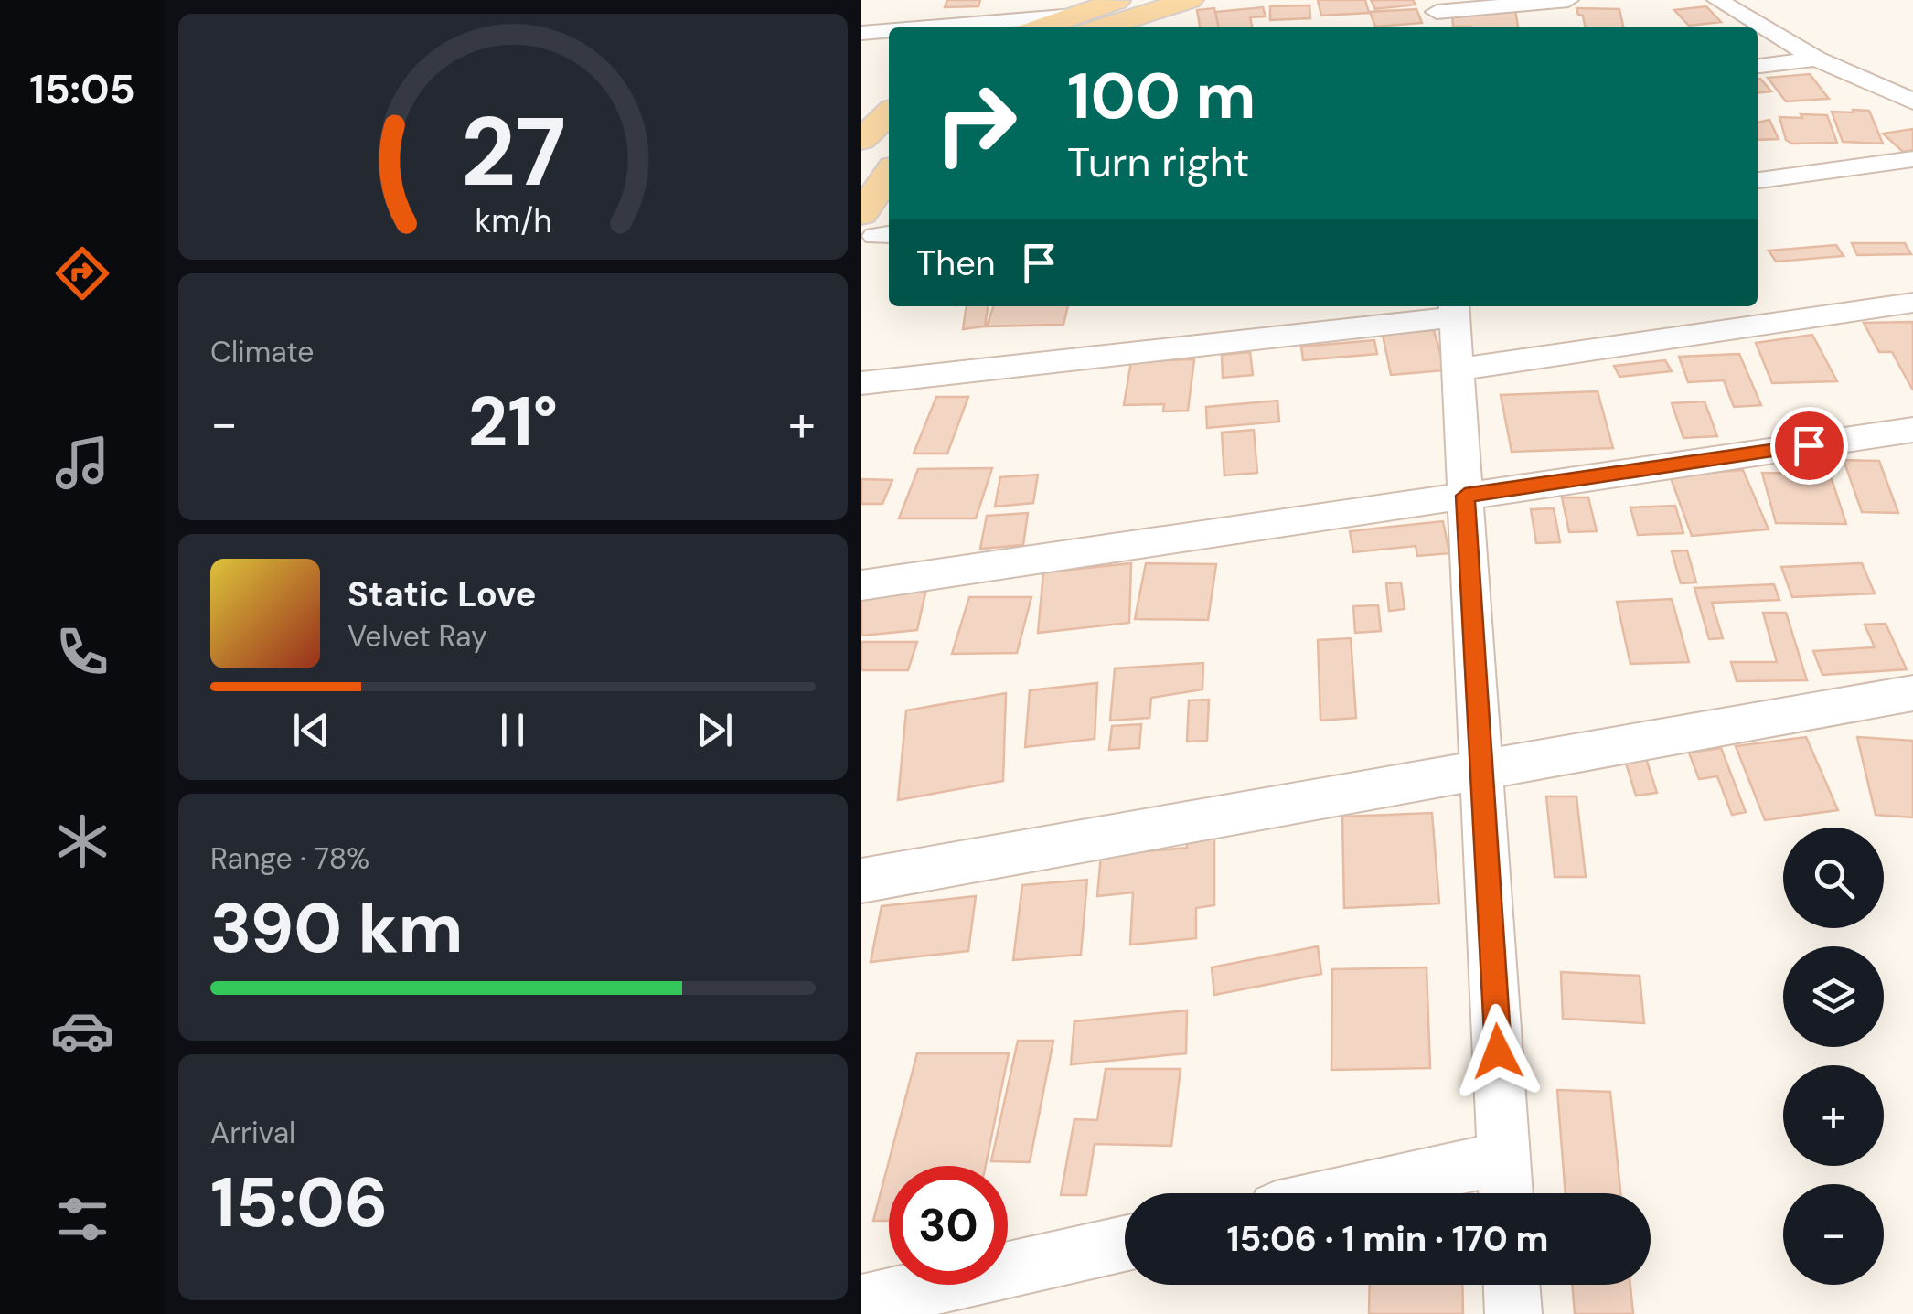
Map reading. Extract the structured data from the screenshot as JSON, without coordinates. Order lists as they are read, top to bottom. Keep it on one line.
{"page":{"tabs":"15:05","turn":["100 m","Turn right"],"then":"Then","tile":["Climate",["Range · 78%","390 km"],["Arrival","15:06"]],"heat":["−","21°","+"],"song":["Static Love","Velvet Ray"],"map_buttons":["+","−"],"limit":"30","trip":"15:06 · 1 min · 170 m","gauge":["27","km/h"]}}
